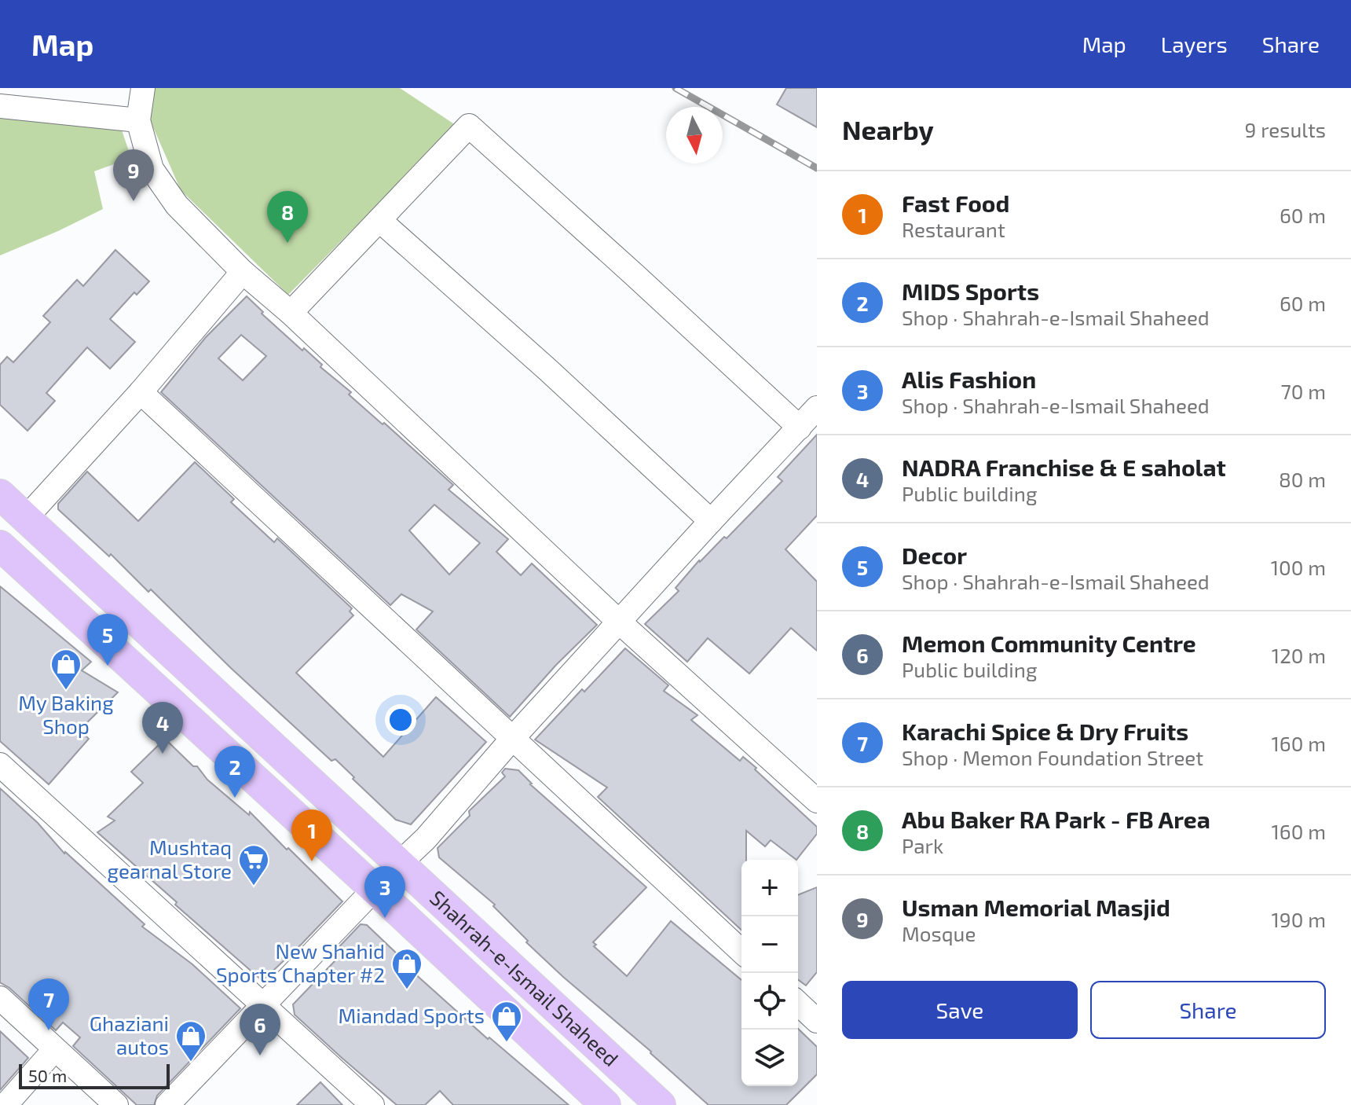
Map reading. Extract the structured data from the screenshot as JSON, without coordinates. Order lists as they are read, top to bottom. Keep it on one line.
{"streets":{"main road":["Shahrah-e-Ismail Shaheed"]},"places":{"shop":["My Baking Shop","New Shahid Sports Chapter #2","Miandad Sports","Ghaziani autos"],"supermarket":["Mushtaq gearnal Store"]},"scale_bar":"50 m","north":"bottom","page":{"header":"Map","nav":["Map","Layers","Share"],"heading":["Nearby","9 results"],"pins":["9","8","5","4","2","1","3","7","6"],"list":[{"mark":"1","name":"Fast Food","note":"Restaurant","value":"60 m"},{"mark":"2","name":"MIDS Sports","note":"Shop · Shahrah-e-Ismail Shaheed","value":"60 m"},{"mark":"3","name":"Alis Fashion","note":"Shop · Shahrah-e-Ismail Shaheed","value":"70 m"},{"mark":"4","name":"NADRA Franchise & E saholat","note":"Public building","value":"80 m"},{"mark":"5","name":"Decor","note":"Shop · Shahrah-e-Ismail Shaheed","value":"100 m"},{"mark":"6","name":"Memon Community Centre","note":"Public building","value":"120 m"},{"mark":"7","name":"Karachi Spice & Dry Fruits","note":"Shop · Memon Foundation Street","value":"160 m"},{"mark":"8","name":"Abu Baker RA Park - FB Area","note":"Park","value":"160 m"},{"mark":"9","name":"Usman Memorial Masjid","note":"Mosque","value":"190 m"}],"map_buttons":["+","−"],"buttons":["Save","Share"],"scale":"50 m"}}
